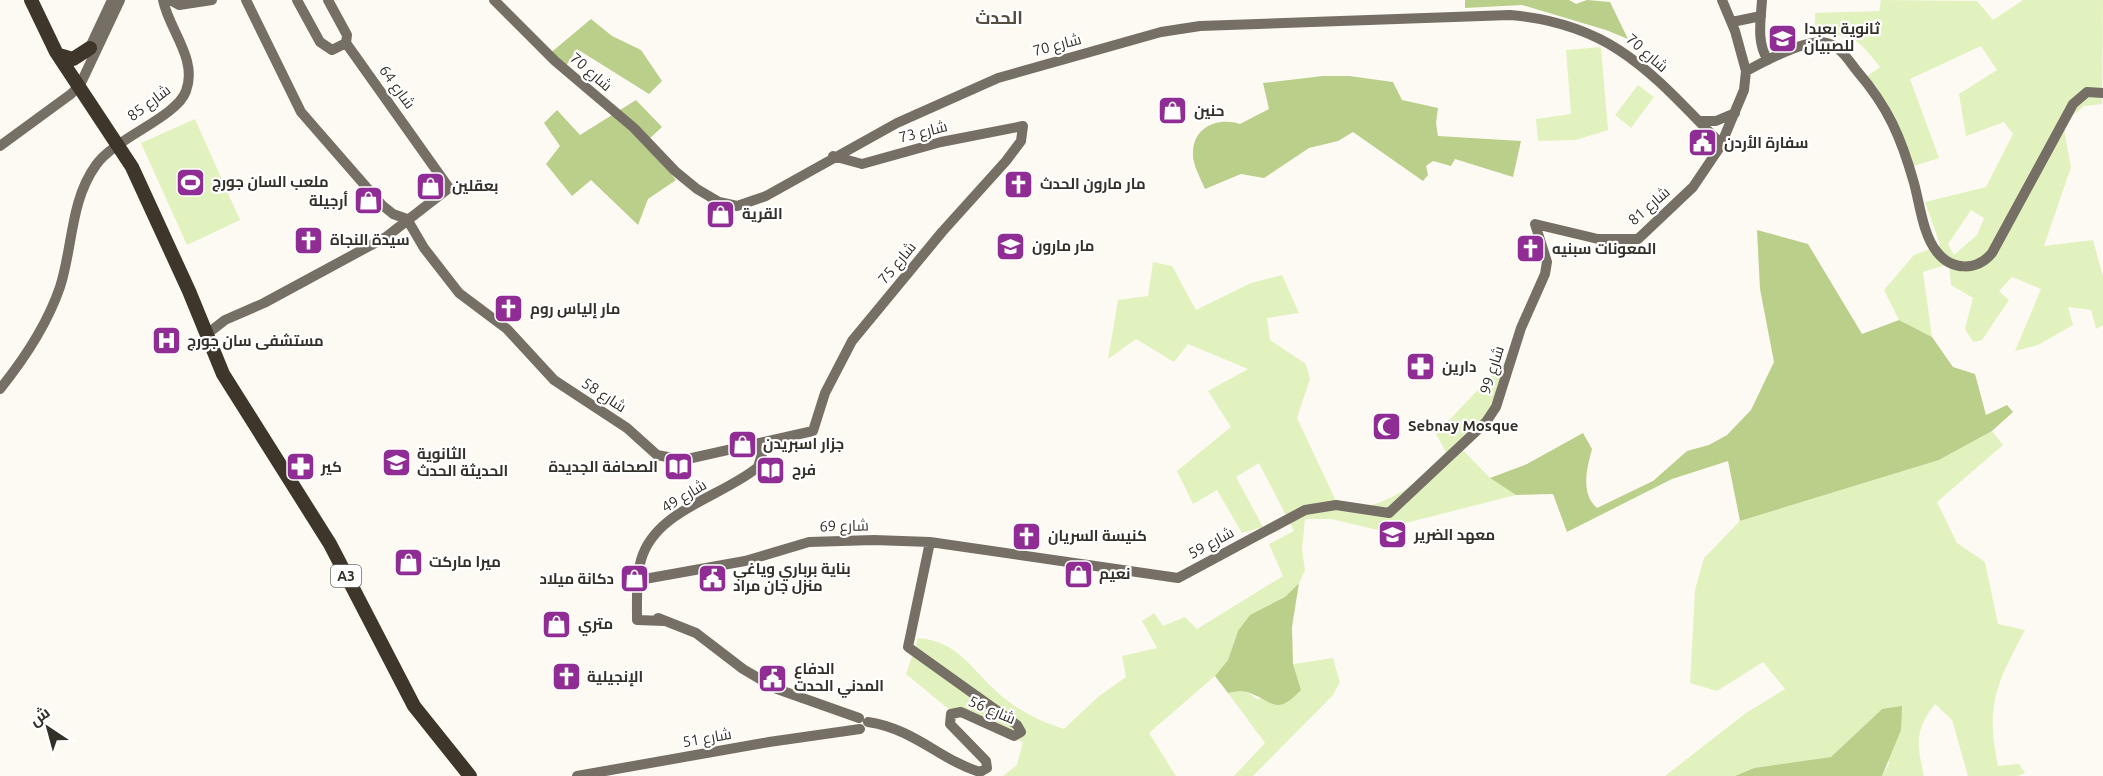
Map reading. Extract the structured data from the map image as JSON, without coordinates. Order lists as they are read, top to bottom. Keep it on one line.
{"streets":{"highway":["A3"],"street":["شارع 70","شارع 64","شارع 85","شارع 73","شارع 81","شارع 75","شارع 99","شارع 58","شارع 49","شارع 69","شارع 59","شارع 56","شارع 51"]},"crossings":[["شارع 70","شارع 73"],["شارع 70","شارع 81"],["شارع 64","شارع 58"],["شارع 85","A3"],["شارع 73","شارع 75"],["شارع 81","شارع 99"],["شارع 75","شارع 58"],["شارع 99","شارع 59"],["شارع 58","شارع 49"],["شارع 49","شارع 69"],["شارع 69","شارع 59"],["شارع 69","شارع 56"],["شارع 56","شارع 51"]],"districts":["الحدث"],"places":{"school or university":["ثانوية بعبدا للصبيان","مار مارون","الثانوية الحديثة الحدث","معهد الضرير"],"shop":["حنين","بعقلين","أرجيلة","القرية","جزار اسبريدن","ميرا ماركت","نعيم","دكانة ميلاد","متري"],"public building":["سفارة الأردن","بناية برباري وياغي منزل جان مراد","الدفاع المدني الحدت"],"sports":["ملعب السان جورج"],"church":["مار مارون الحدث","سيدة النجاة","المعونات سبنيه","مار إلياس روم","كنيسة السريان","الإنجيلية"],"hospital":["مستشفى سان جورج"],"pharmacy":["دارين","كير"],"mosque":["Sebnay Mosque"],"library":["الصحافة الجديدة","فرح"]},"north":"top left"}
